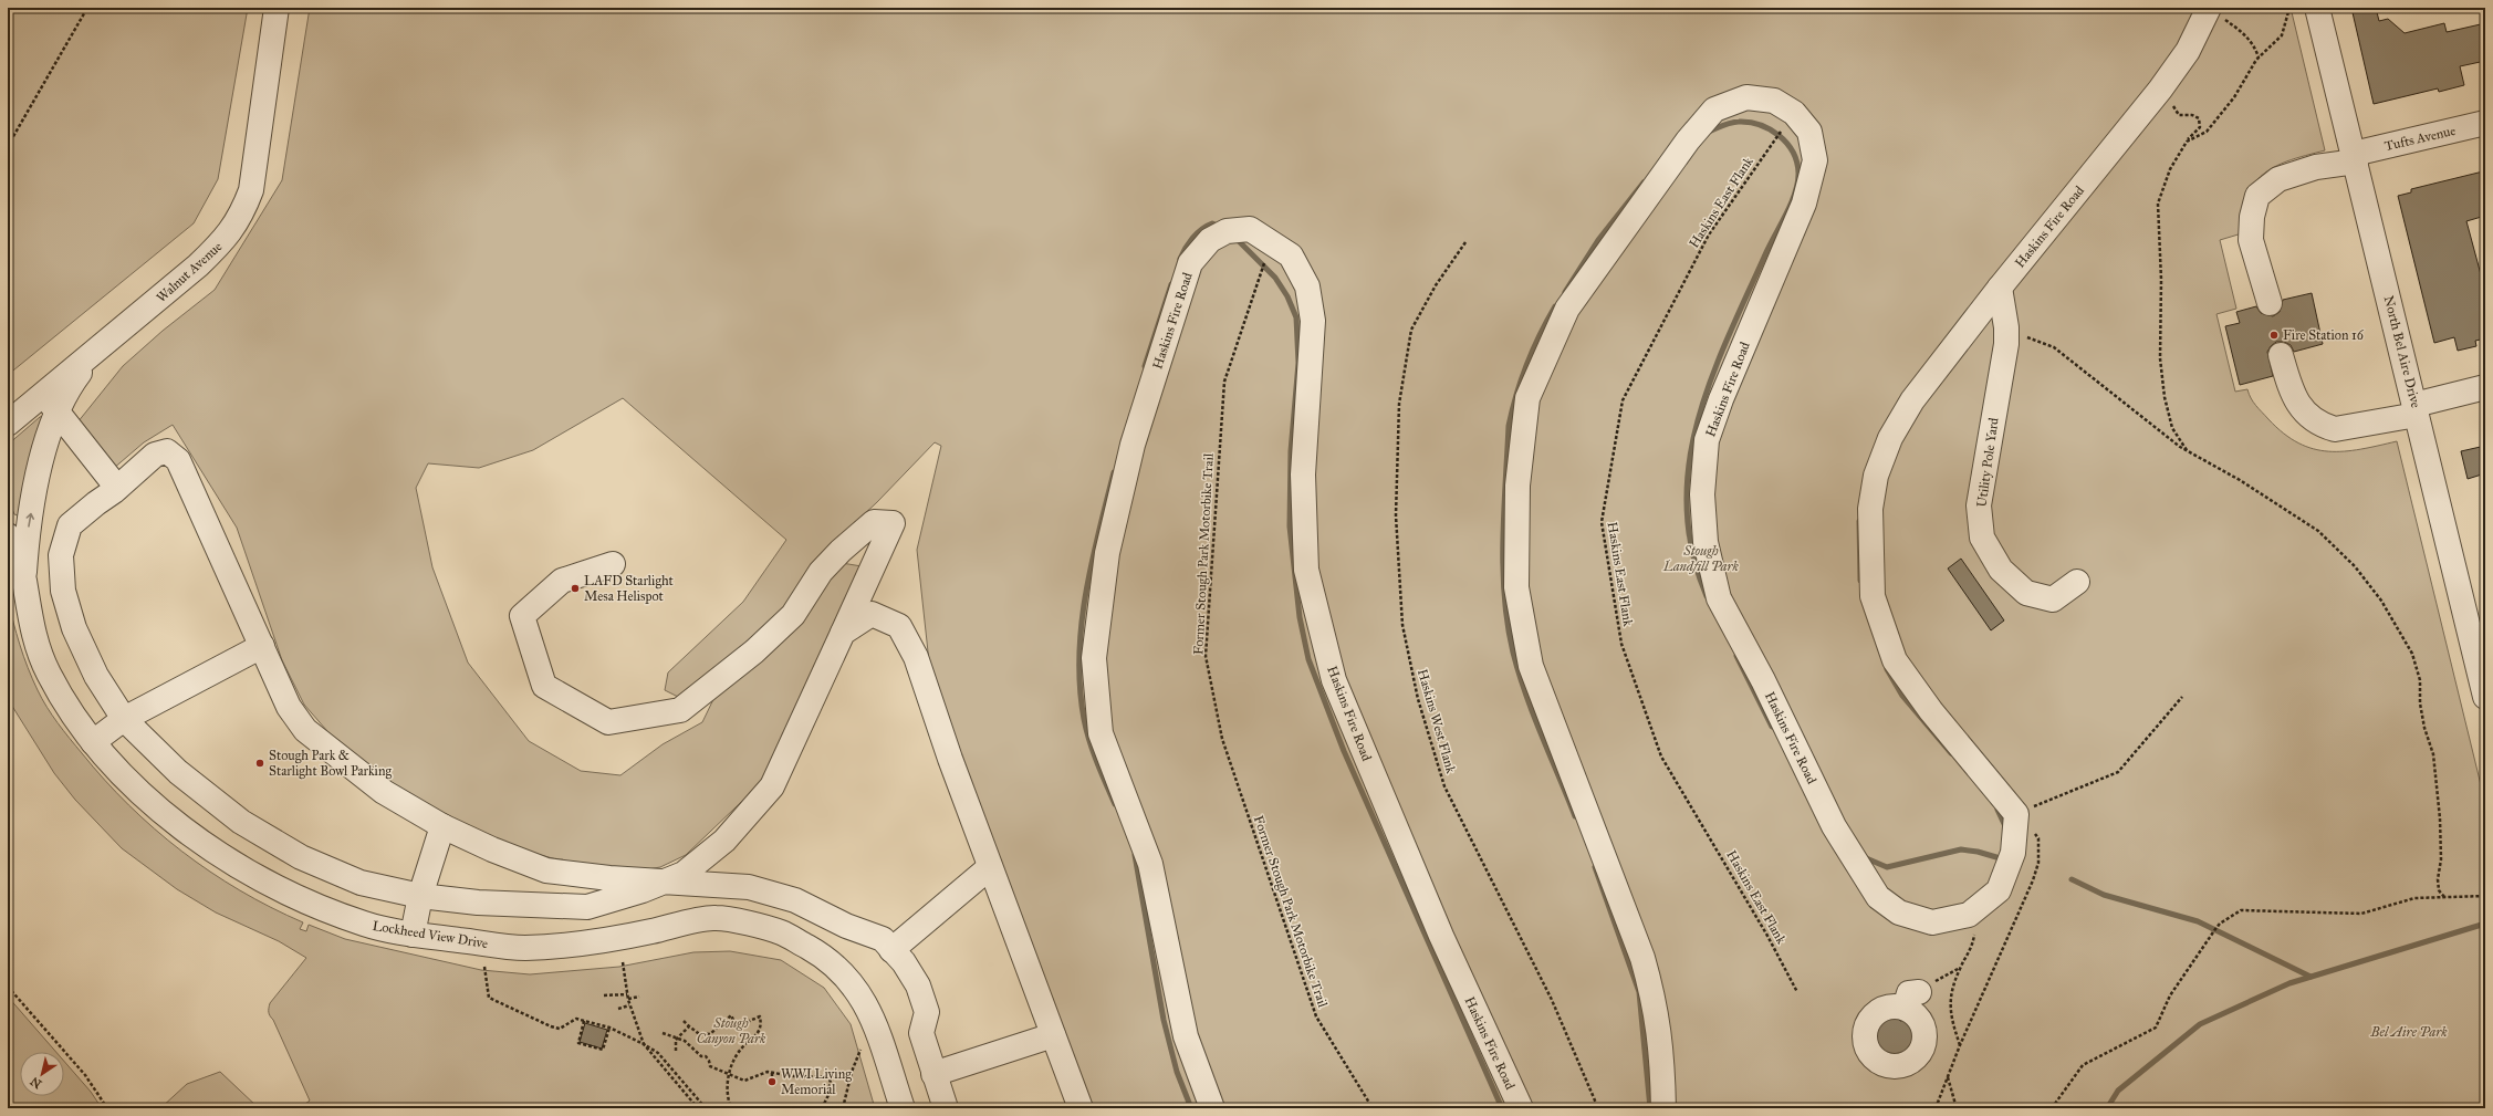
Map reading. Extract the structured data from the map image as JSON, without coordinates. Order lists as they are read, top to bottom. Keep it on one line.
{"streets":{"street":["Tufts Avenue","Haskins Fire Road","Walnut Avenue","North Bel Aire Drive","Utility Pole Yard","Lockheed View Drive"],"path":["Haskins East Flank","Former Stough Park Motorbike Trail","Haskins West Flank"]},"crossings":[["Tufts Avenue","North Bel Aire Drive"],["Haskins East Flank","Haskins Fire Road"],["Haskins Fire Road","Utility Pole Yard"],["Haskins Fire Road","Former Stough Park Motorbike Trail"],["Walnut Avenue","Lockheed View Drive"]],"parks":["Stough Landfill Park","Stough Canyon Park","Bel Aire Park"],"places":["Fire Station 16","LAFD Starlight Mesa Helispot","Stough Park & Starlight Bowl Parking","WWI Living Memorial"],"north":"bottom left"}
